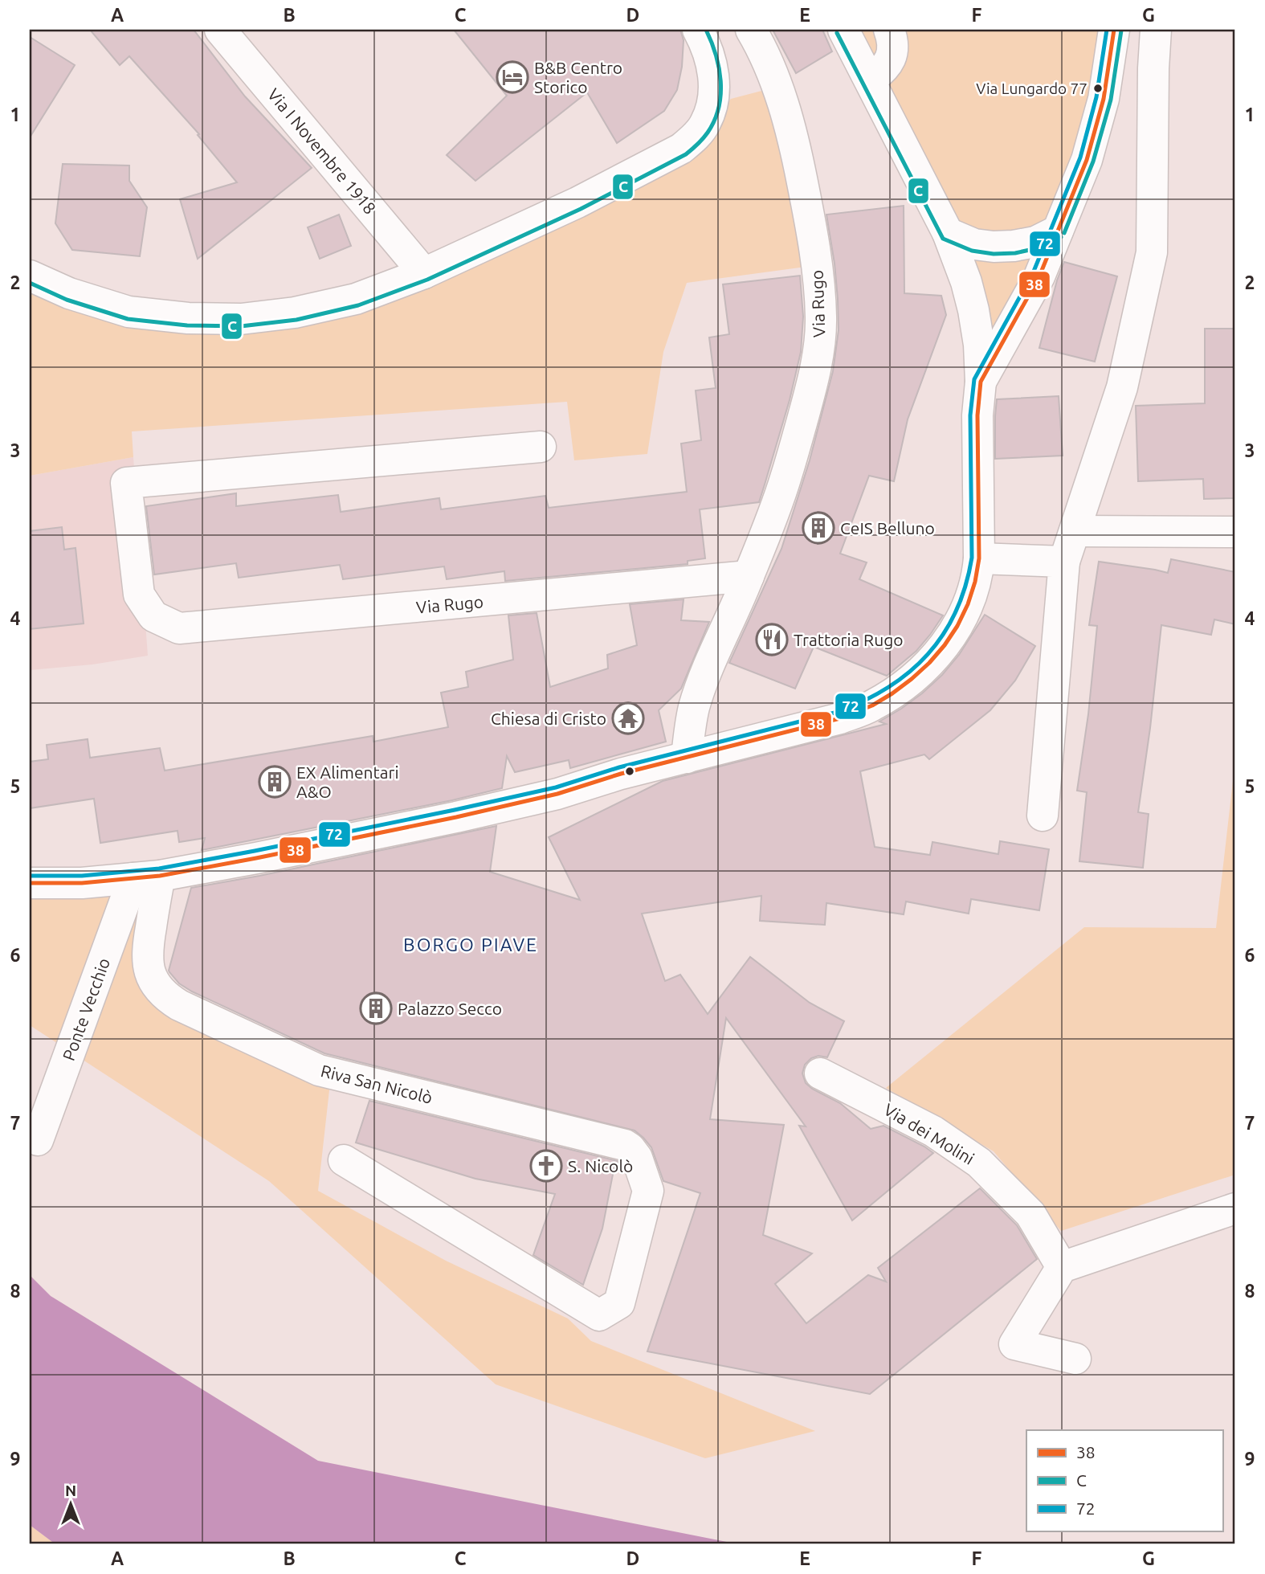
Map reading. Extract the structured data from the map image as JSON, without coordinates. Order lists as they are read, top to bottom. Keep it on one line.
{"streets":{"street":["Via I Novembre 1918","Via Rugo","Ponte Vecchio","Riva San Nicolò","Via dei Molini"]},"crossings":[["Ponte Vecchio","Riva San Nicolò"]],"districts":["BORGO PIAVE"],"places":{"hotel":["B&B Centro Storico"],"other":["Via Lungardo 77"],"building":["CeIS Belluno","EX Alimentari A&O","Palazzo Secco"],"restaurant":["Trattoria Rugo"],"temple":["Chiesa di Cristo"],"church":["S. Nicolò"]},"lines":["transit line 38","transit line C","transit line 72"],"legend":["38","C","72"],"north":"top","grid":{"columns":["A","B","C","D","E","F","G"],"rows":["1","2","3","4","5","6","7","8","9"]}}
